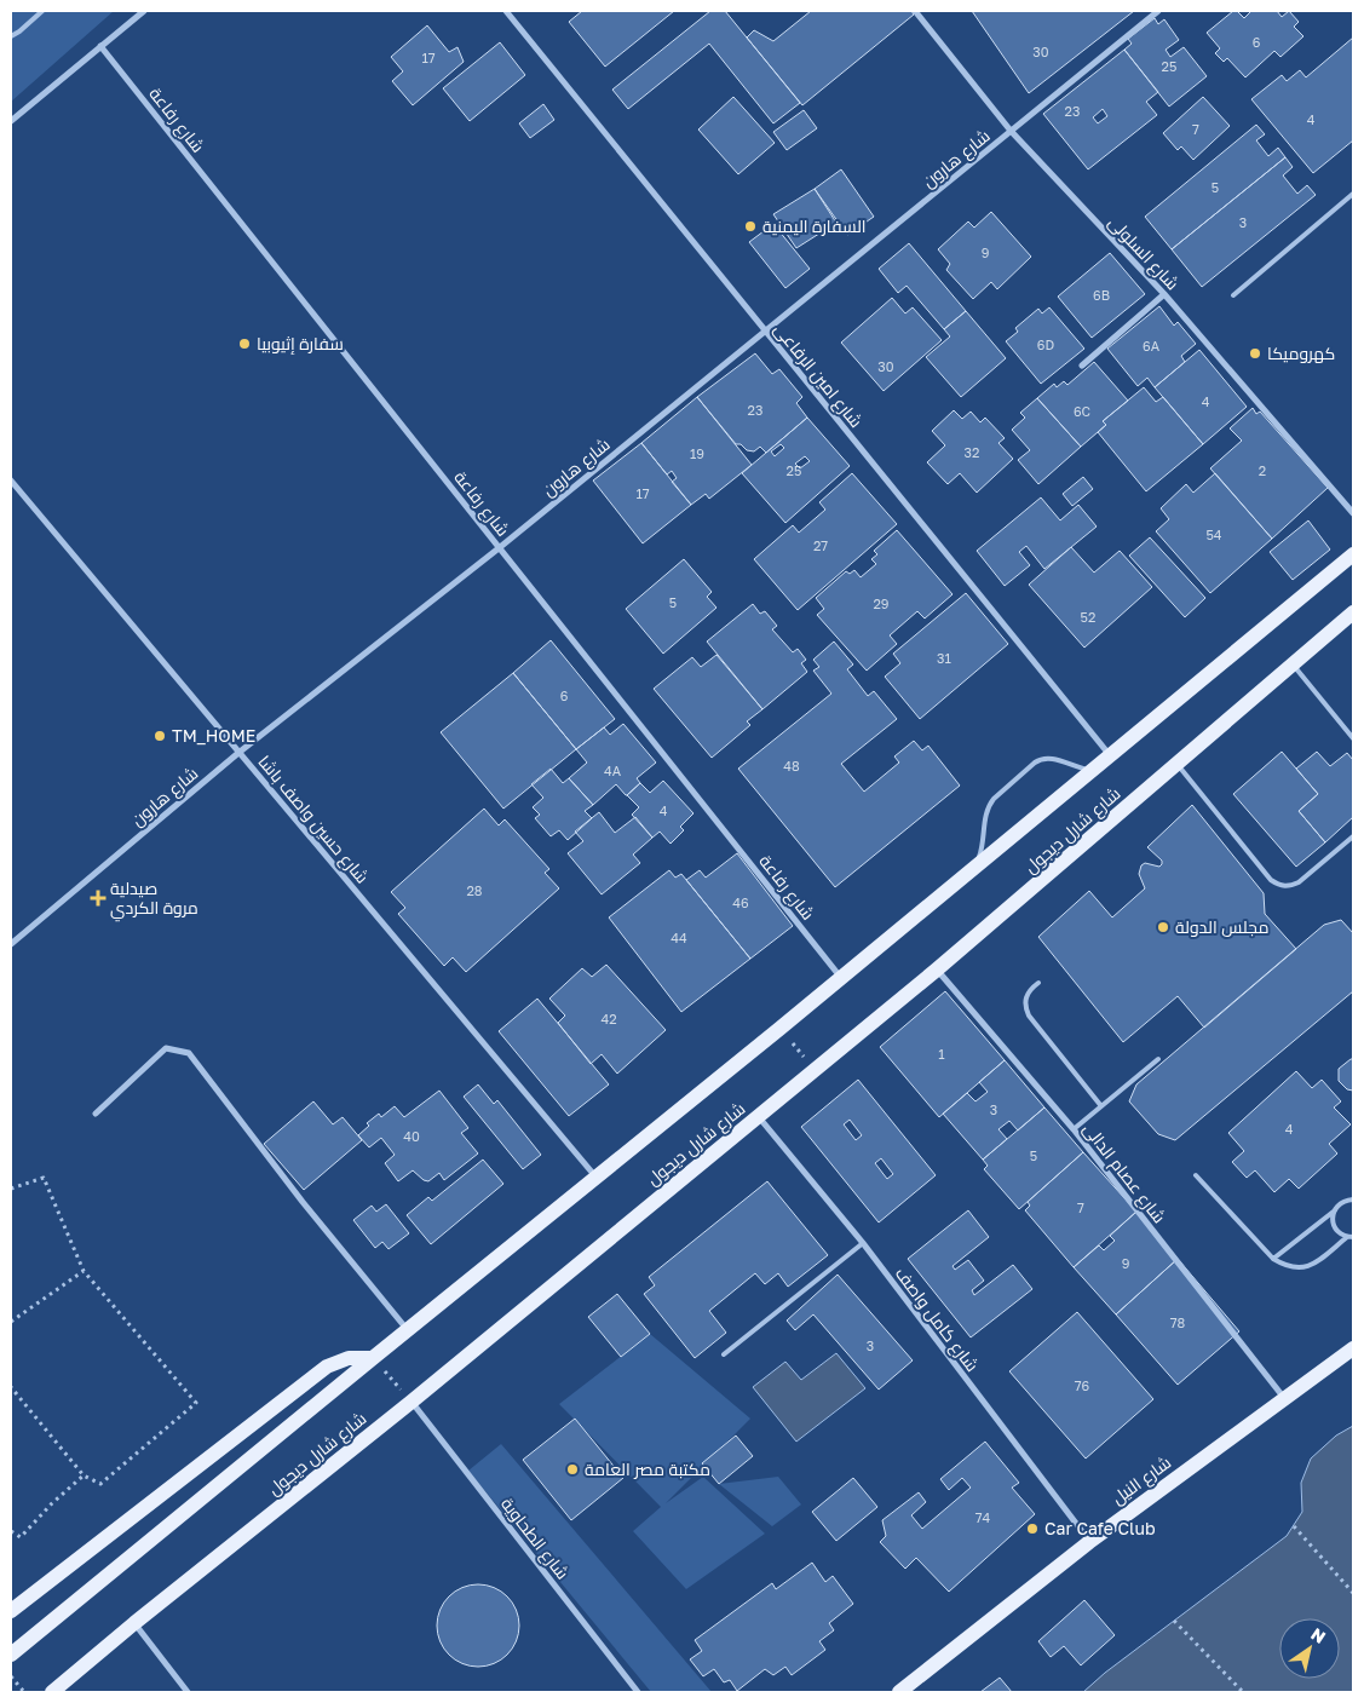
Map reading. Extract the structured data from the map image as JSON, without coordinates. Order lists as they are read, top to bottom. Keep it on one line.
{"streets":{"main road":["شارع شارل ديجول","شارع النيل"],"street":["شارع رفاعة","شارع هارون","شارع السلولى","شارع امين الرفاعى","شارع حسين واصف باشا","شارع عصام الدالى","شارع كامل واصف","شارع الطحاوية"]},"crossings":[["شارع رفاعة","شارع هارون"],["شارع رفاعة","شارع شارل ديجول"],["شارع هارون","شارع السلولى"],["شارع هارون","شارع امين الرفاعى"],["شارع هارون","شارع حسين واصف باشا"],["شارع امين الرفاعى","شارع شارل ديجول"],["شارع حسين واصف باشا","شارع شارل ديجول"],["شارع شارل ديجول","شارع عصام الدالى"],["شارع شارل ديجول","شارع كامل واصف"],["شارع شارل ديجول","شارع الطحاوية"],["شارع عصام الدالى","شارع النيل"],["شارع كامل واصف","شارع النيل"]],"places":{"other":["السفارة اليمنية","سفارة إثيوبيا","كهروميكا","TM_HOME","مجلس الدولة","مكتبة مصر العامة","Car Cafe Club"],"health":["صيدلية مروة الكردي"]},"house_numbers":["6","30","17","25","23","4","7","5","3","9","6B","6D","6A","30","4","23","6C","32","19","25","2","17","54","27","5","29","52","31","6","48","4A","4","28","46","44","42","1","3","4","40","5","7","9","78","3","76","74"],"north":"top right"}
